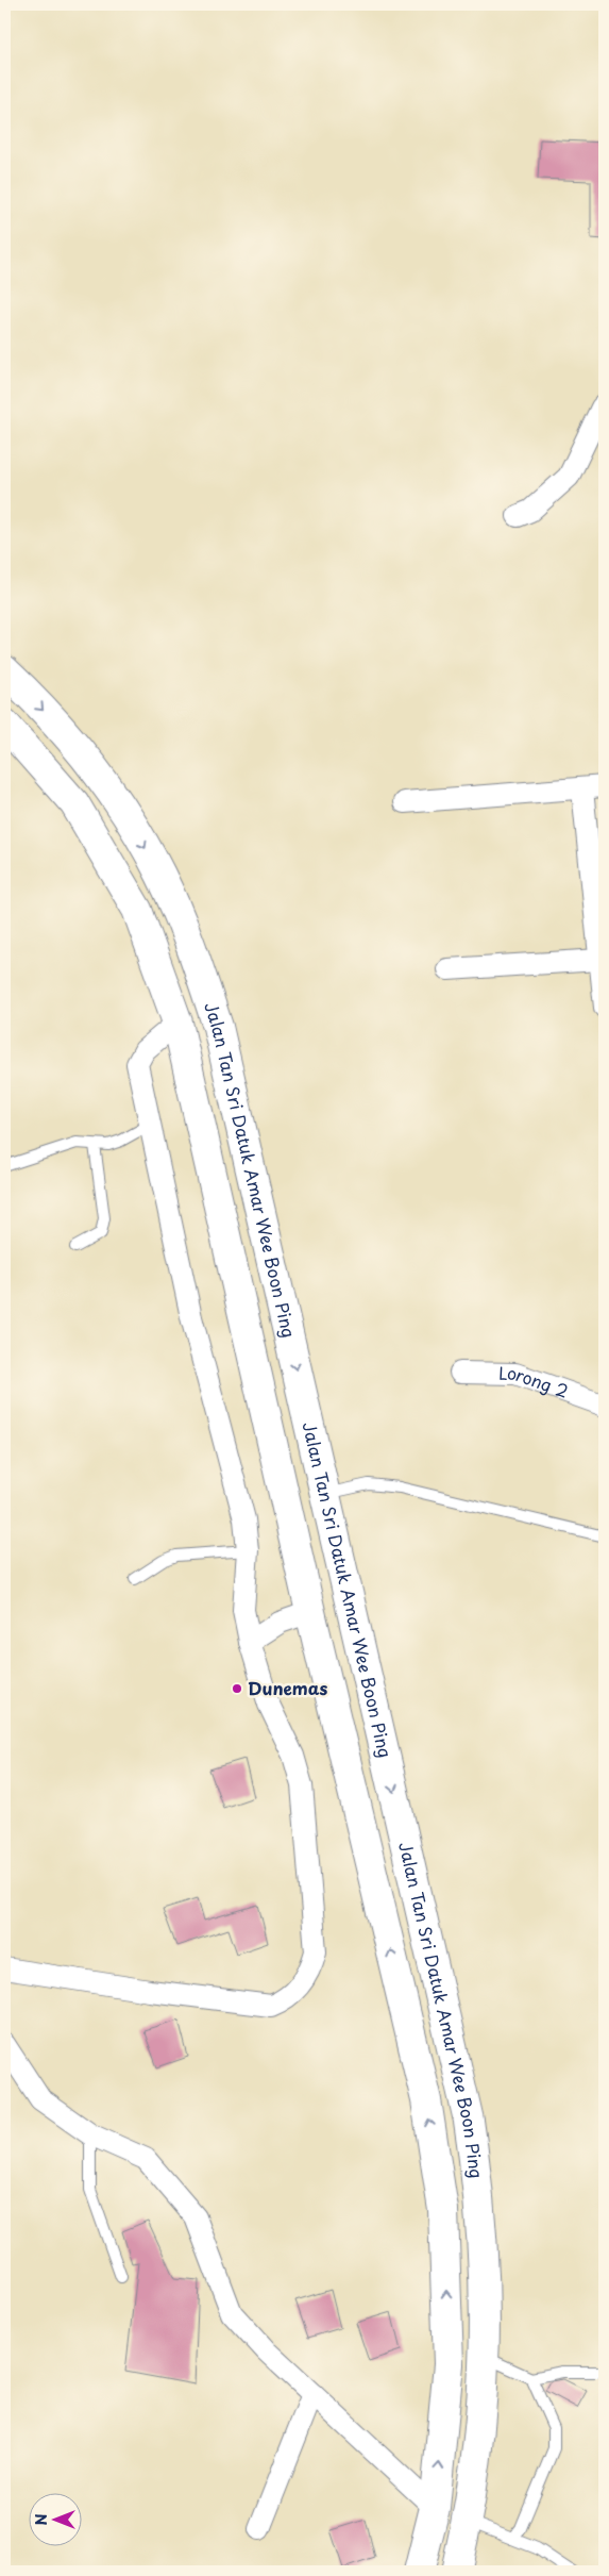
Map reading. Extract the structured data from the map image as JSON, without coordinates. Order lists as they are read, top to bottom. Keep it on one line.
{"streets":{"main road":["Jalan Tan Sri Datuk Amar Wee Boon Ping"],"street":["Lorong 2"]},"places":["Dunemas"],"north":"left"}
